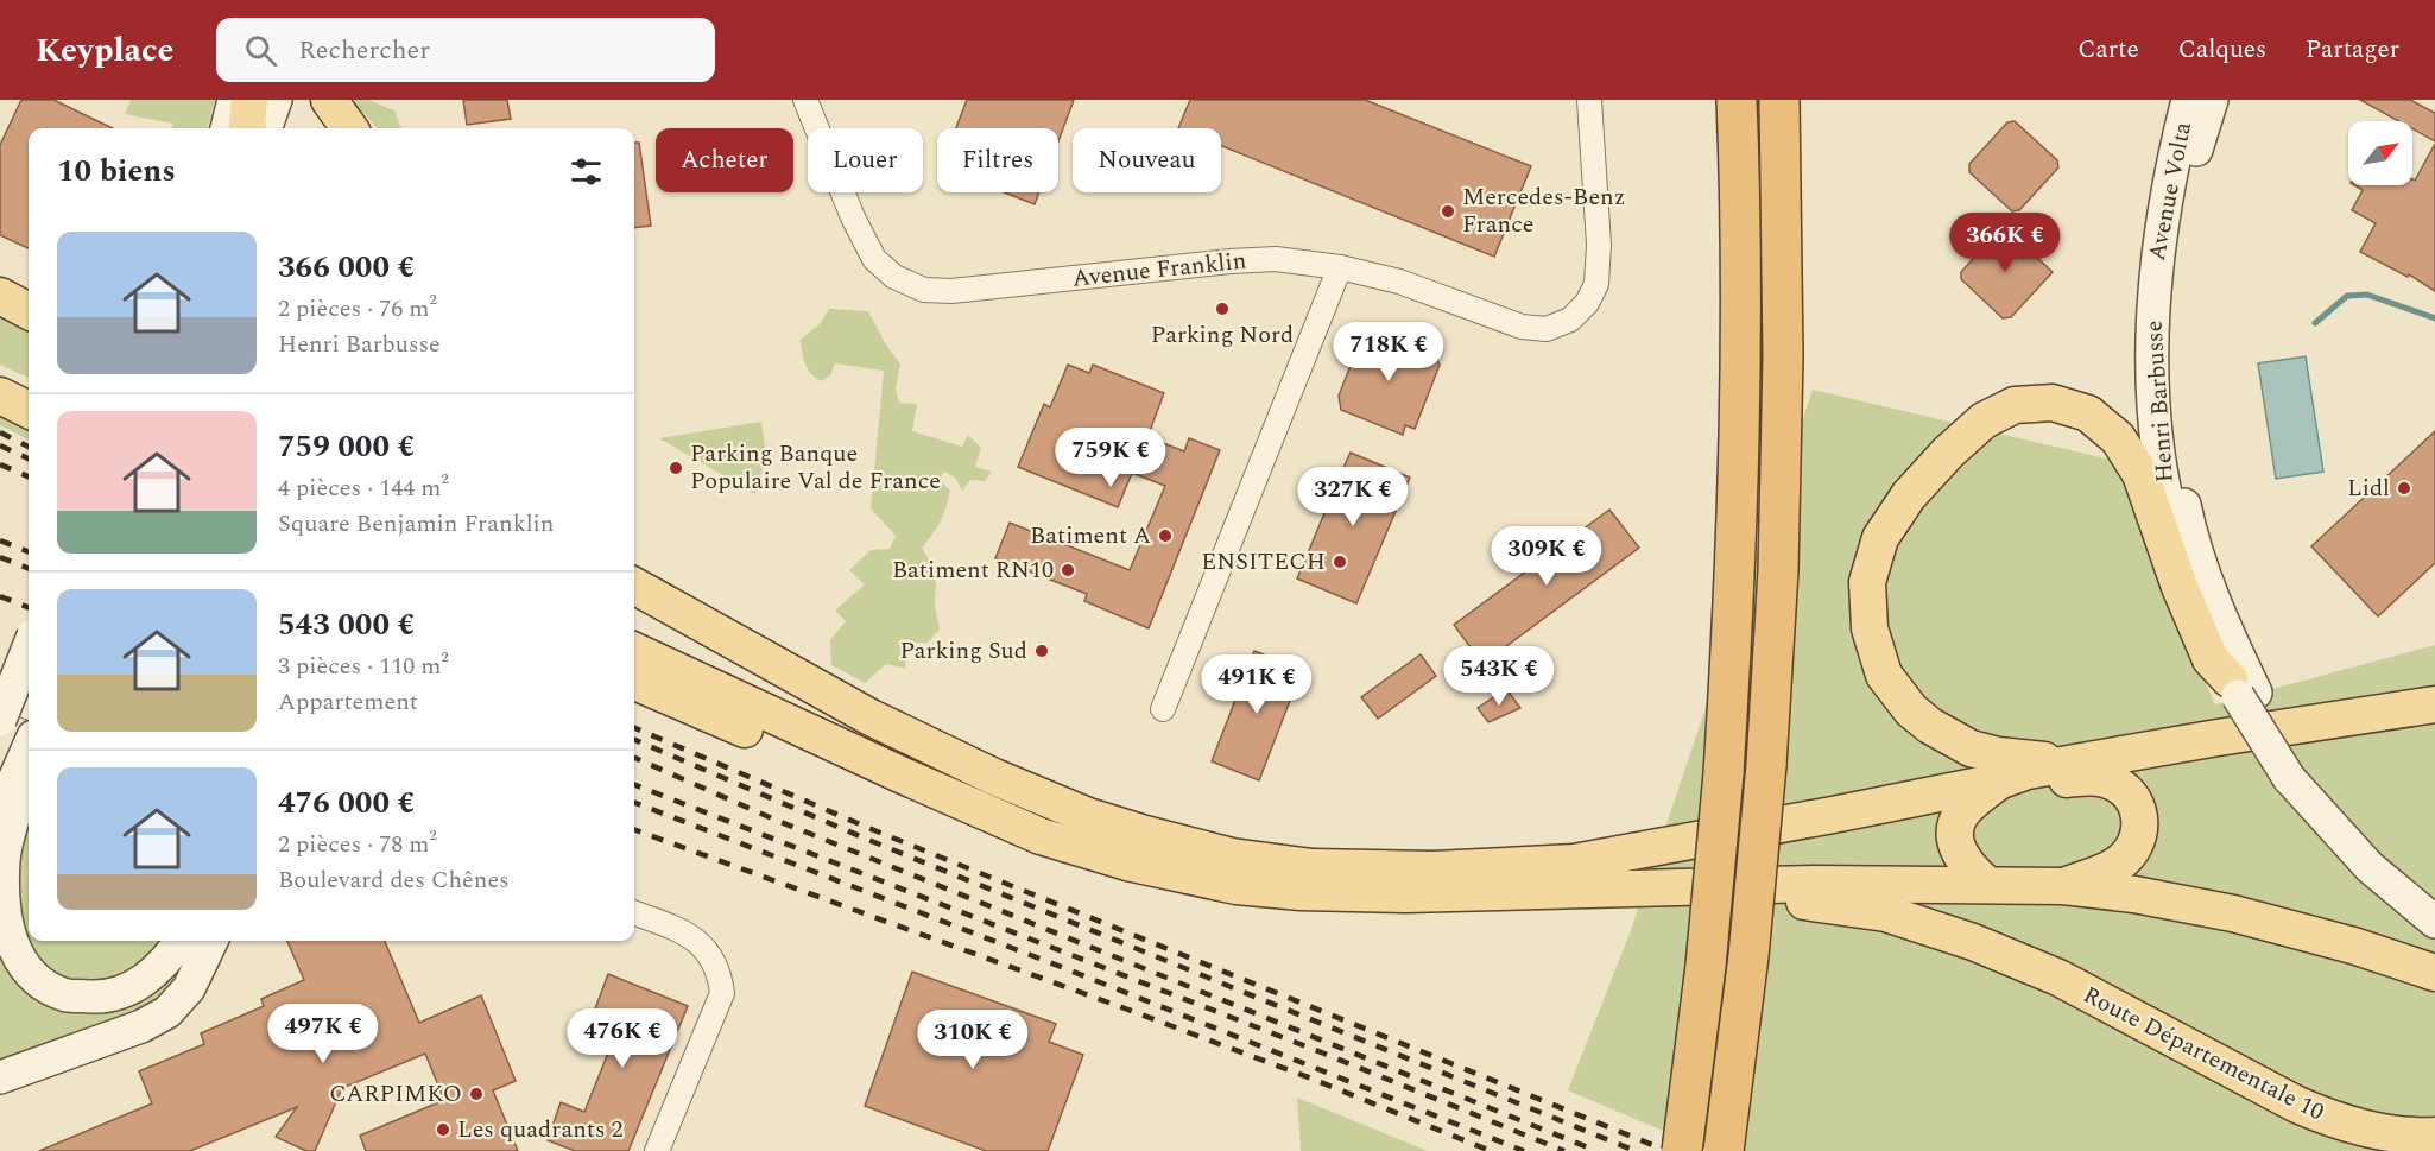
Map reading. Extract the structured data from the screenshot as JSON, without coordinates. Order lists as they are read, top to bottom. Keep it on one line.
{"streets":{"main road":["Avenue Volta","Henri Barbusse","Route Départementale 10"],"street":["Avenue Franklin"]},"crossings":[["Avenue Volta","Henri Barbusse"]],"places":["Mercedes-Benz France","Parking Nord","Parking Banque Populaire Val de France","Lidl","Batiment A","ENSITECH","Batiment RN10","Parking Sud","CARPIMKO","Les quadrants 2"],"north":"top right","page":{"header":"Keyplace","search":"Rechercher","nav":["Carte","Calques","Partager"],"chip":["Acheter","Louer","Filtres","Nouveau"],"heading":"10 biens","price":["366K €","718K €","759K €","327K €","309K €","543K €","491K €","497K €","476K €","310K €"],"list":[{"name":"366 000 €","note":"2 pièces · 76 m² · Henri Barbusse"},{"name":"759 000 €","note":"4 pièces · 144 m² · Square Benjamin Franklin"},{"name":"543 000 €","note":"3 pièces · 110 m² · Appartement"},{"name":"476 000 €","note":"2 pièces · 78 m² · Boulevard des Chênes"}]}}
